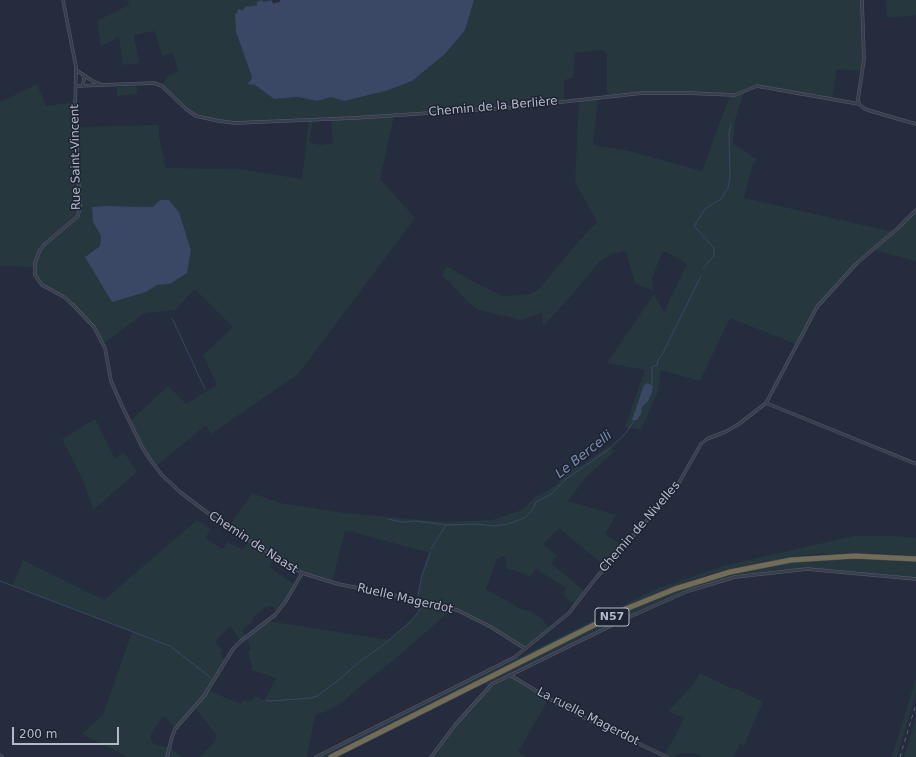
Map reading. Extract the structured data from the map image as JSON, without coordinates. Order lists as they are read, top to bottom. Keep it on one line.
{"streets":{"highway":["N57"],"street":["Chemin de la Berlière","Rue Saint-Vincent","Chemin de Nivelles","Chemin de Naast","Ruelle Magerdot","La ruelle Magerdot"]},"crossings":[["Chemin de la Berlière","Rue Saint-Vincent"],["Rue Saint-Vincent","Chemin de Naast"],["Chemin de Nivelles","Ruelle Magerdot"],["Chemin de Naast","Ruelle Magerdot"]],"water":["Le Bercelli"],"scale_bar":"200 m"}
